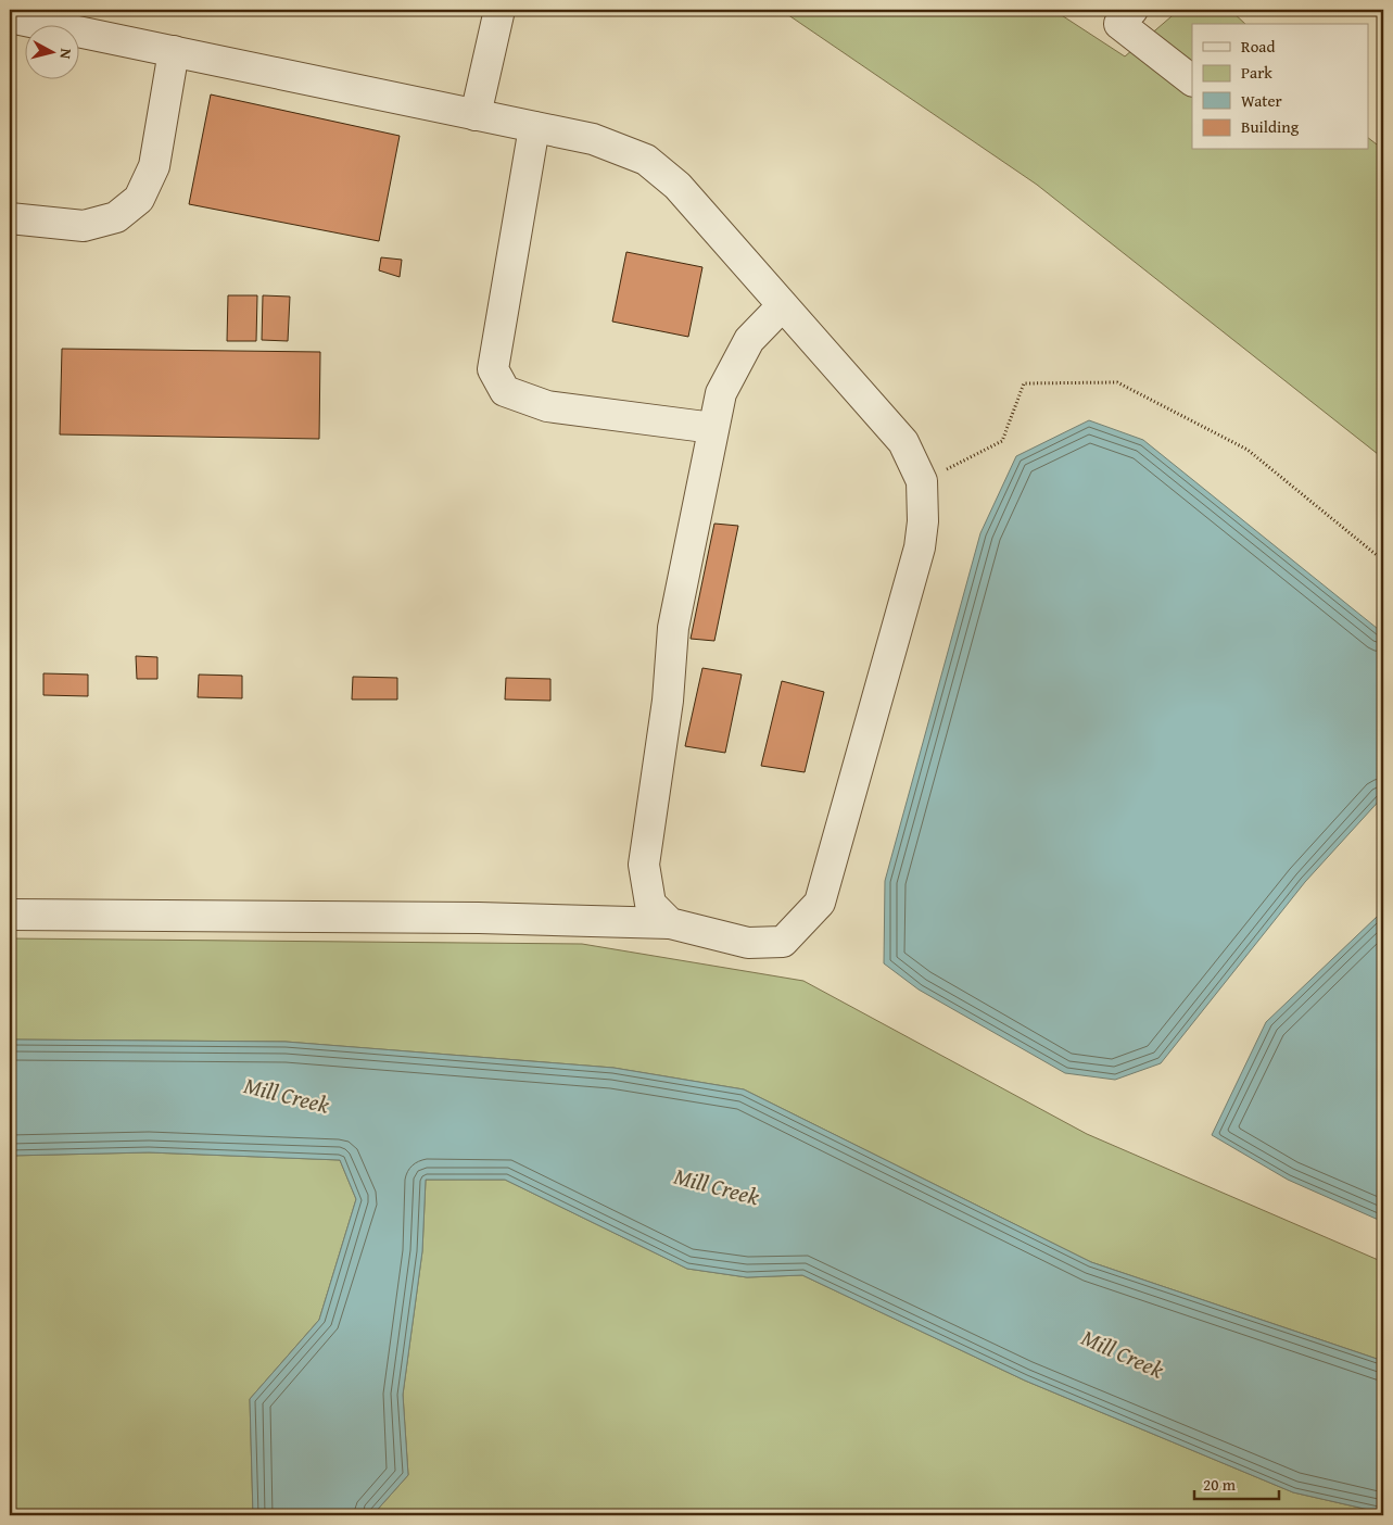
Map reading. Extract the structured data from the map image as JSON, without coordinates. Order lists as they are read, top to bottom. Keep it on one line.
{"water":["Mill Creek"],"legend":["Road","Park","Water","Building"],"scale_bar":"20 m","north":"right"}
